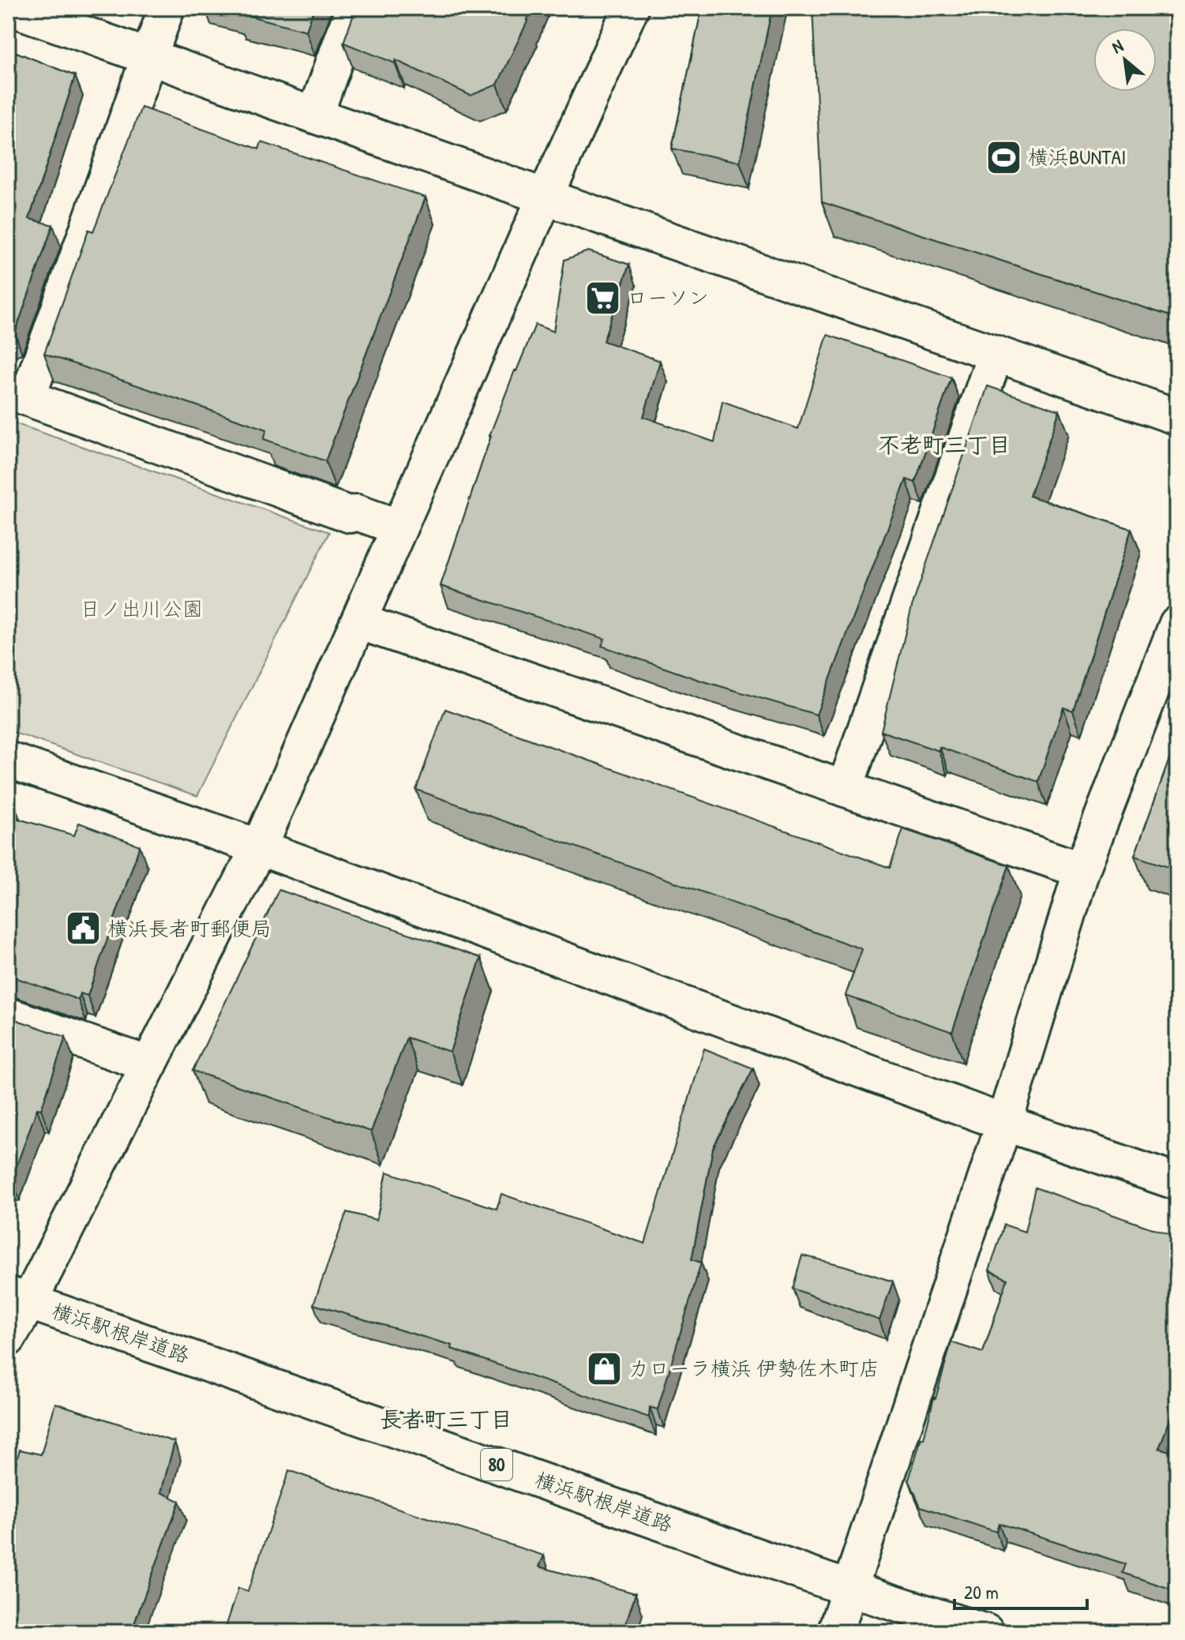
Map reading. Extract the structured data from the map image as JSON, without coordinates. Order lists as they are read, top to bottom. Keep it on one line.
{"streets":{"street":["横浜駅根岸道路","80"]},"districts":["不老町三丁目","長者町三丁目"],"parks":["日ノ出川公園"],"places":{"sports":["横浜BUNTAI"],"supermarket":["ローソン"],"public building":["横浜長者町郵便局"],"shop":["カローラ横浜 伊勢佐木町店"]},"scale_bar":"20 m","north":"top left"}
